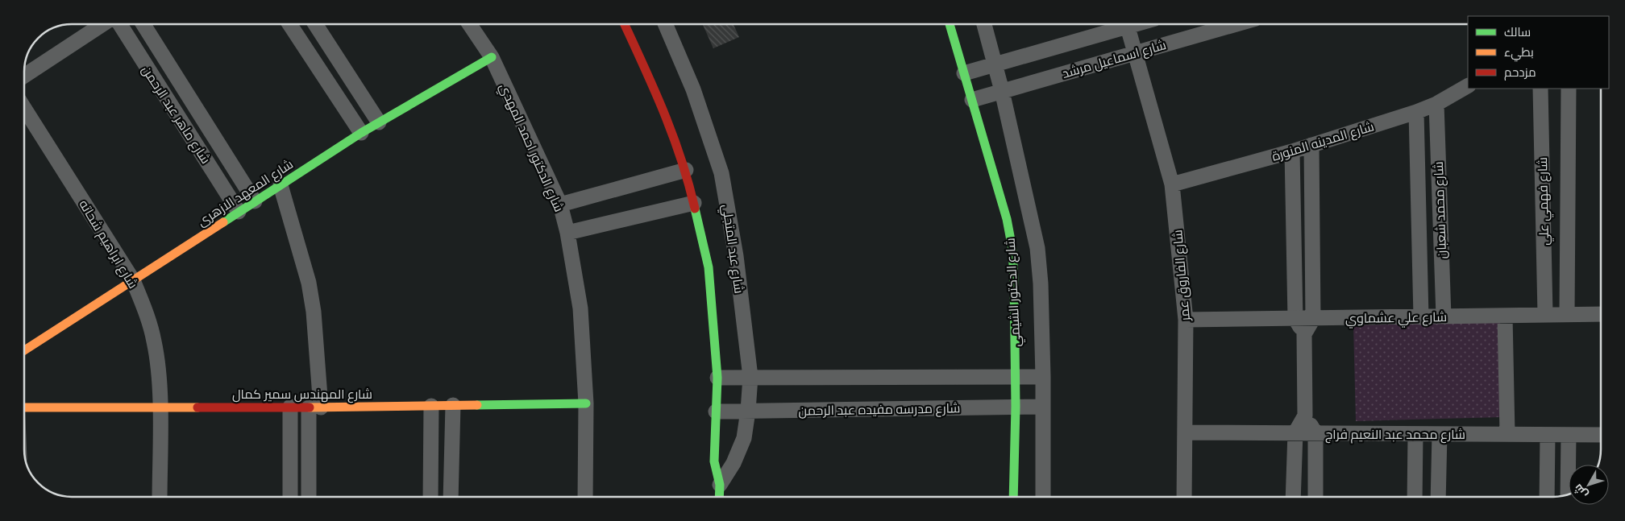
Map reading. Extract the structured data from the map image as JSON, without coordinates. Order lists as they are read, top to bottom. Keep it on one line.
{"streets":{"street":["شارع اسماعيل مرشد","شارع ماهر عبد الرحمن","شارع المدينه المنورة","شارع الدكتور احمد المهدي","شارع المعهد الازهرى","شارع فهمي علي","شارع محمد شعبان","شارع ابراهيم شحاته","شارع عبد المتجلي","شارع الفاروق عمر","شارع الدكتور الشيمي","شارع علي عشماوي","شارع المهندس سمير كمال","شارع مدرسه مفيده عبد الرحمن","شارع محمد عبد النعيم فراج"]},"crossings":[["شارع اسماعيل مرشد","شارع الفاروق عمر"],["شارع اسماعيل مرشد","شارع الدكتور الشيمي"],["شارع ماهر عبد الرحمن","شارع المعهد الازهرى"],["شارع المدينه المنورة","شارع محمد شعبان"],["شارع المدينه المنورة","شارع الفاروق عمر"],["شارع الدكتور احمد المهدي","شارع المعهد الازهرى"],["شارع الدكتور احمد المهدي","شارع المهندس سمير كمال"],["شارع المعهد الازهرى","شارع ابراهيم شحاته"],["شارع فهمي علي","شارع علي عشماوي"],["شارع محمد شعبان","شارع علي عشماوي"],["شارع ابراهيم شحاته","شارع المهندس سمير كمال"],["شارع عبد المتجلي","شارع مدرسه مفيده عبد الرحمن"],["شارع الفاروق عمر","شارع علي عشماوي"],["شارع الفاروق عمر","شارع محمد عبد النعيم فراج"],["شارع الدكتور الشيمي","شارع مدرسه مفيده عبد الرحمن"]],"legend":["سالك","بطيء","مزدحم"],"north":"bottom left"}
